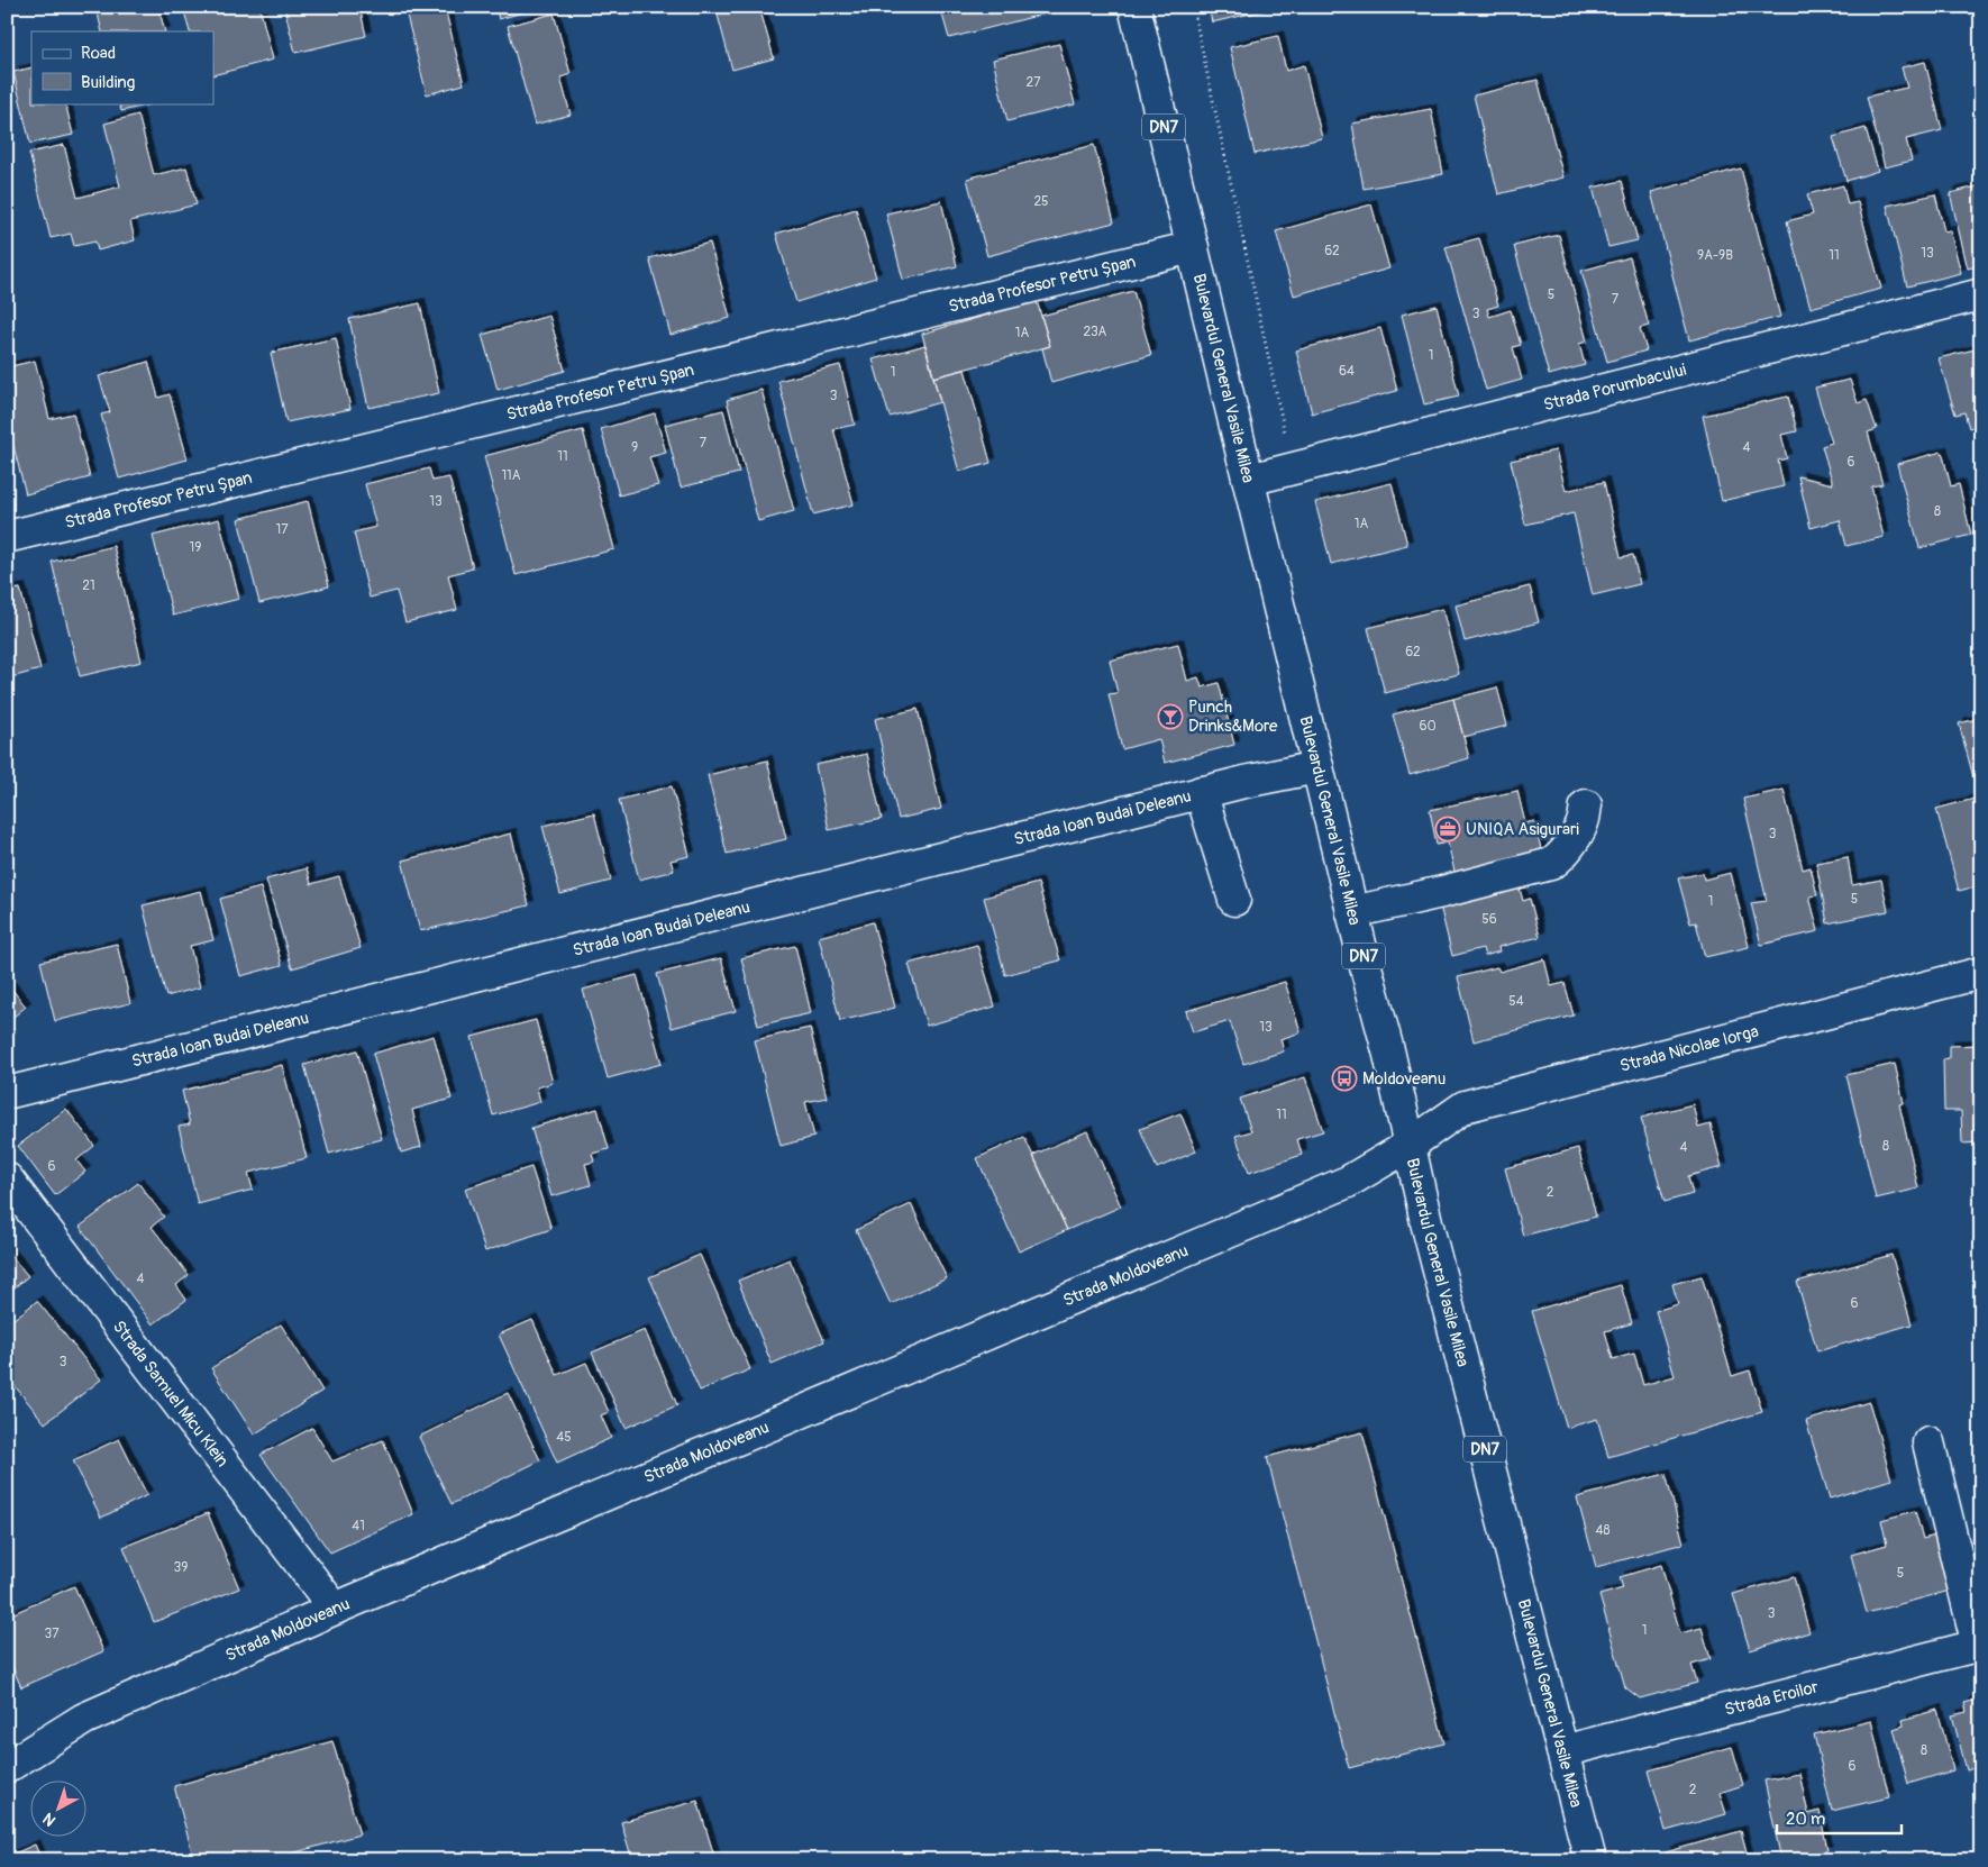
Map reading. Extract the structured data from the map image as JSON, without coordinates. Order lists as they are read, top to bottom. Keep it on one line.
{"streets":{"street":["DN7","Strada Profesor Petru Șpan","Bulevardul General Vasile Milea","Strada Porumbacului","Strada Ioan Budai Deleanu","Strada Nicolae Iorga","Strada Moldoveanu","Strada Samuel Micu Klein","Strada Eroilor"]},"crossings":[["Strada Profesor Petru Șpan","Bulevardul General Vasile Milea"],["Bulevardul General Vasile Milea","Strada Porumbacului"],["Bulevardul General Vasile Milea","Strada Ioan Budai Deleanu"],["Bulevardul General Vasile Milea","Strada Nicolae Iorga"],["Bulevardul General Vasile Milea","Strada Moldoveanu"],["Bulevardul General Vasile Milea","Strada Eroilor"],["Strada Nicolae Iorga","Strada Moldoveanu"],["Strada Moldoveanu","Strada Samuel Micu Klein"]],"places":{"bar":["Punch Drinks&More"],"office":["UNIQA Asigurari"],"bus stop":["Moldoveanu"]},"house_numbers":["27","25","62","13","9A-9B","11","5","7","3","23A","1A","1","64","1","3","7","9","4","11","6","11A","13","8","1A","17","19","21","62","60","3","5","1","56","54","13","11","8","4","6","2","4","6","3","45","41","48","39","5","3","1","37","8","6","2"],"legend":["Road","Building"],"scale_bar":"20 m","north":"bottom left"}
